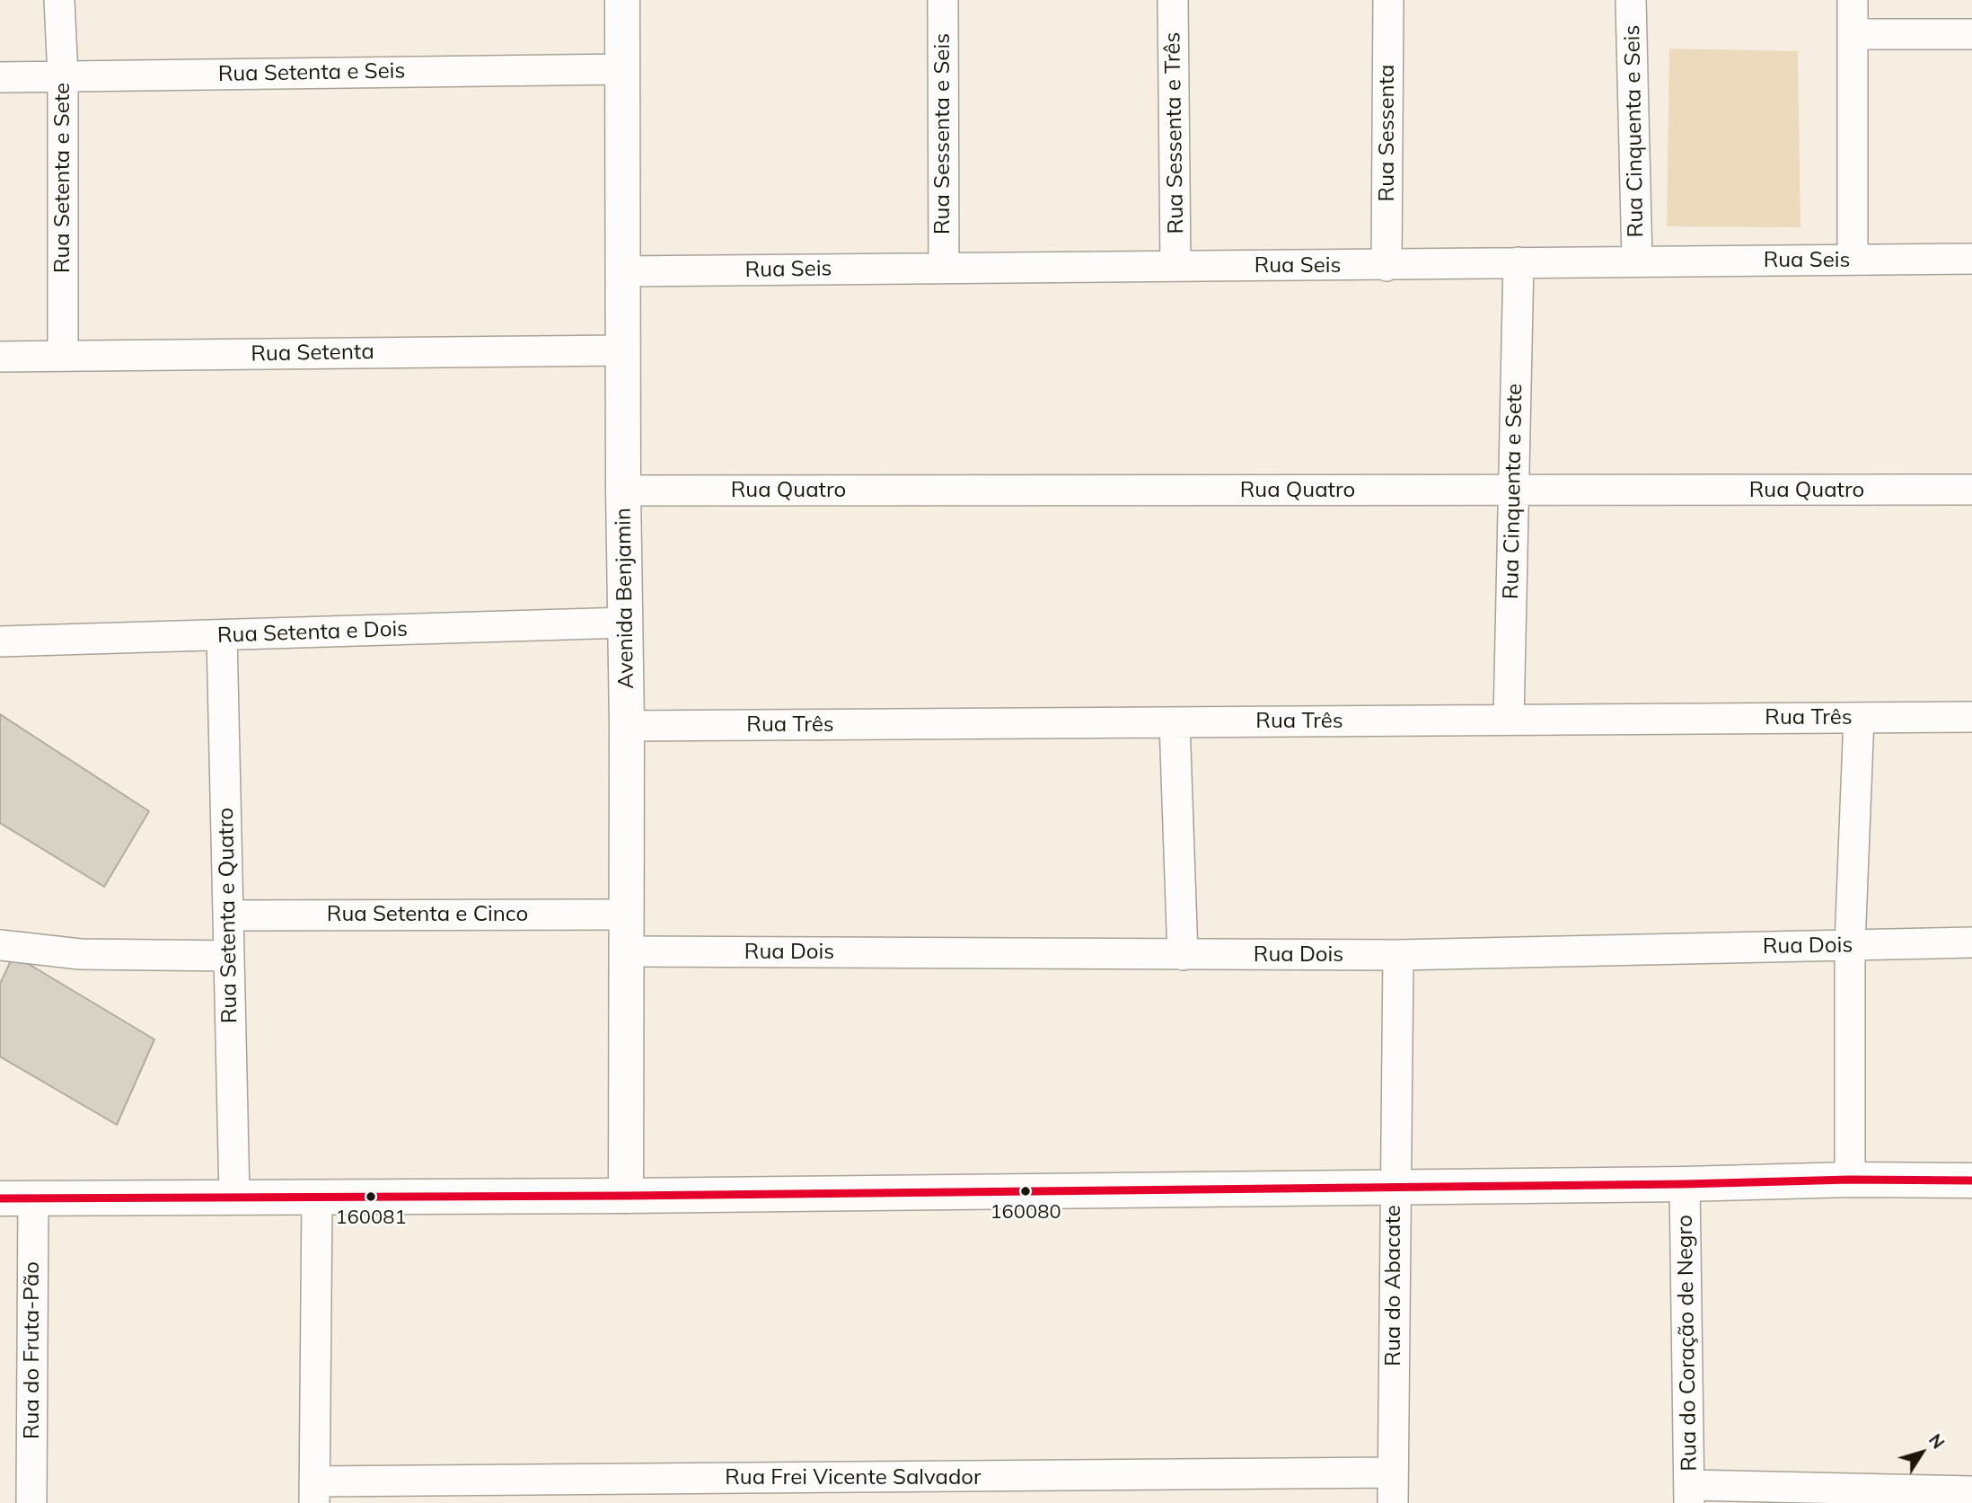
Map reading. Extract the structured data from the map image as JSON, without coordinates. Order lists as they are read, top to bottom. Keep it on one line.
{"streets":{"main road":["Avenida Benjamin"],"street":["Rua Setenta e Seis","Rua Cinquenta e Seis","Rua Sessenta e Três","Rua Sessenta","Rua Sessenta e Seis","Rua Setenta e Sete","Rua Seis","Rua Setenta","Rua Quatro","Rua Cinquenta e Sete","Rua Setenta e Dois","Rua Três","Rua Setenta e Cinco","Rua Setenta e Quatro","Rua Dois","Rua do Abacate","Rua do Coração de Negro","Rua do Fruta-Pão","Rua Frei Vicente Salvador"]},"crossings":[["Rua Setenta e Seis","Rua Setenta e Sete"],["Rua Setenta e Seis","Avenida Benjamin"],["Rua Cinquenta e Seis","Rua Seis"],["Rua Sessenta e Três","Rua Seis"],["Rua Sessenta","Rua Seis"],["Rua Sessenta e Seis","Rua Seis"],["Rua Setenta e Sete","Rua Setenta"],["Rua Seis","Rua Cinquenta e Sete"],["Rua Seis","Avenida Benjamin"],["Rua Setenta","Avenida Benjamin"],["Rua Quatro","Rua Cinquenta e Sete"],["Rua Quatro","Avenida Benjamin"],["Rua Cinquenta e Sete","Rua Três"],["Avenida Benjamin","Rua Setenta e Dois"],["Avenida Benjamin","Rua Três"],["Avenida Benjamin","Rua Setenta e Cinco"],["Avenida Benjamin","Rua Dois"],["Rua Setenta e Dois","Rua Setenta e Quatro"],["Rua Setenta e Cinco","Rua Setenta e Quatro"],["Rua Dois","Rua do Abacate"],["Rua do Abacate","Rua Frei Vicente Salvador"]],"places":["160080","160081"],"north":"top right"}
